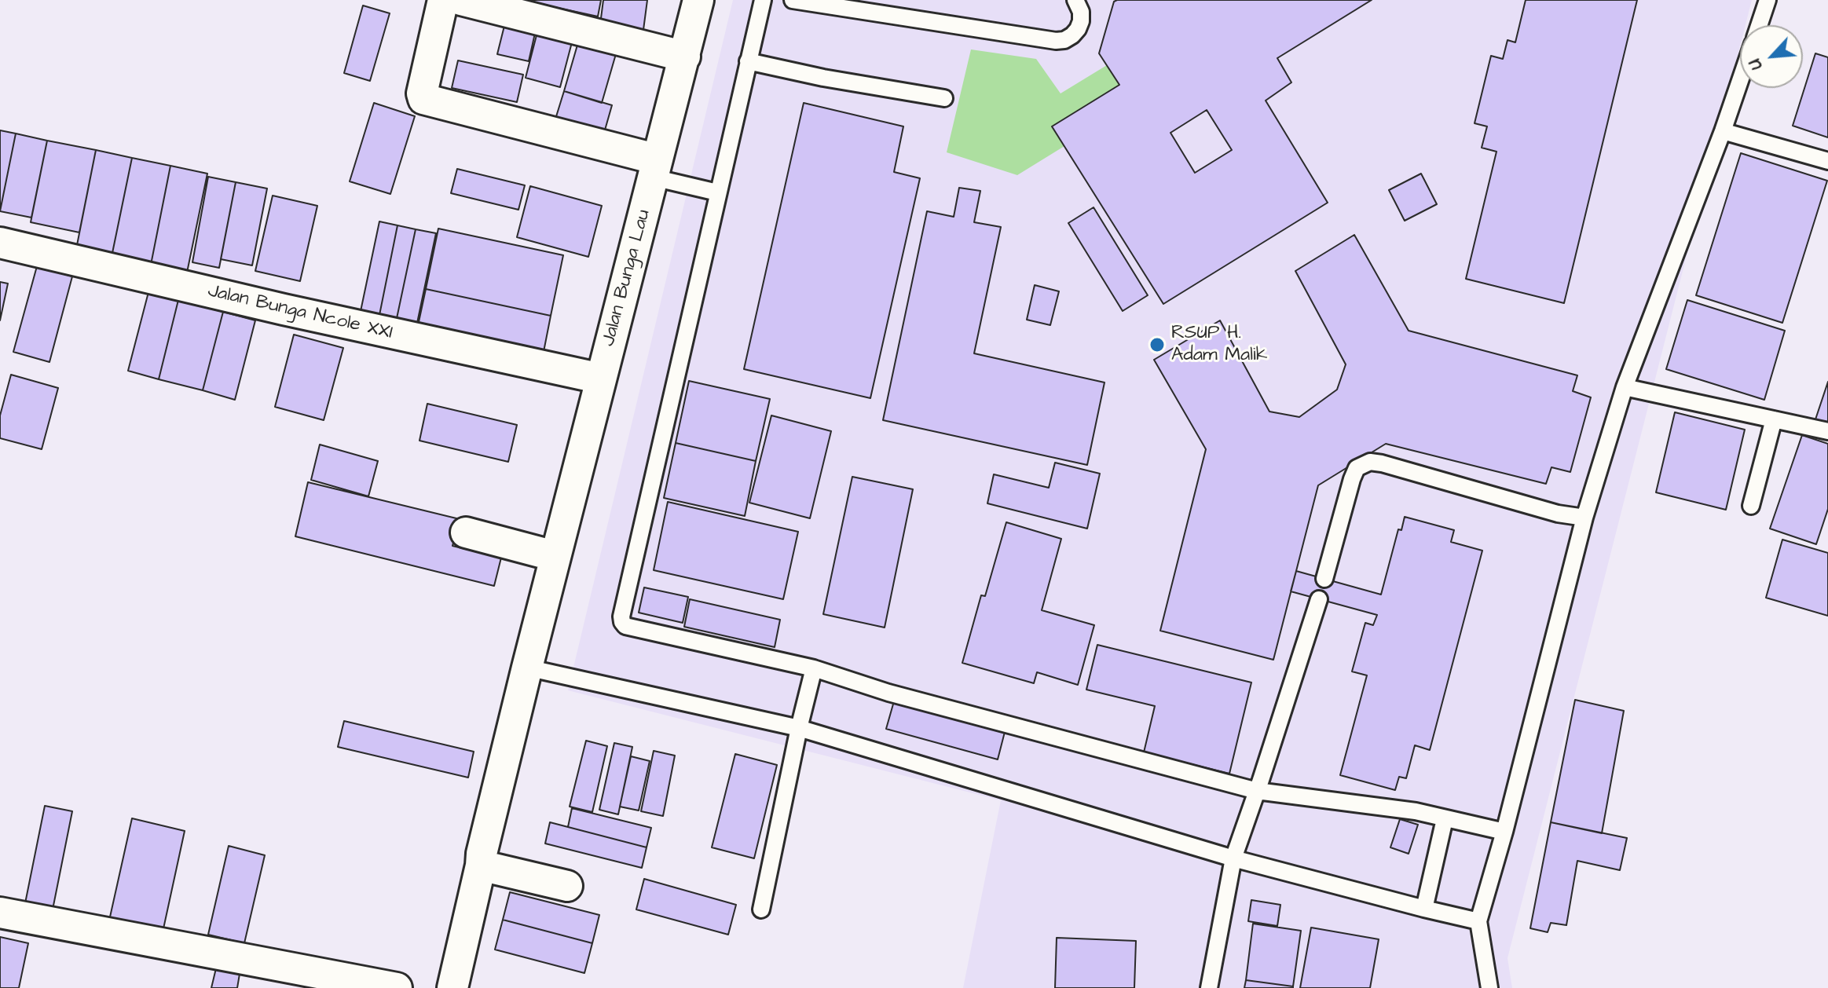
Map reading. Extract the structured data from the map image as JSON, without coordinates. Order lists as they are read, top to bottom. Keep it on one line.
{"streets":{"street":["Jalan Bunga Lau","Jalan Bunga Ncole XXI"]},"crossings":[["Jalan Bunga Lau","Jalan Bunga Ncole XXI"]],"places":["RSUP H. Adam Malik"],"north":"bottom left"}
